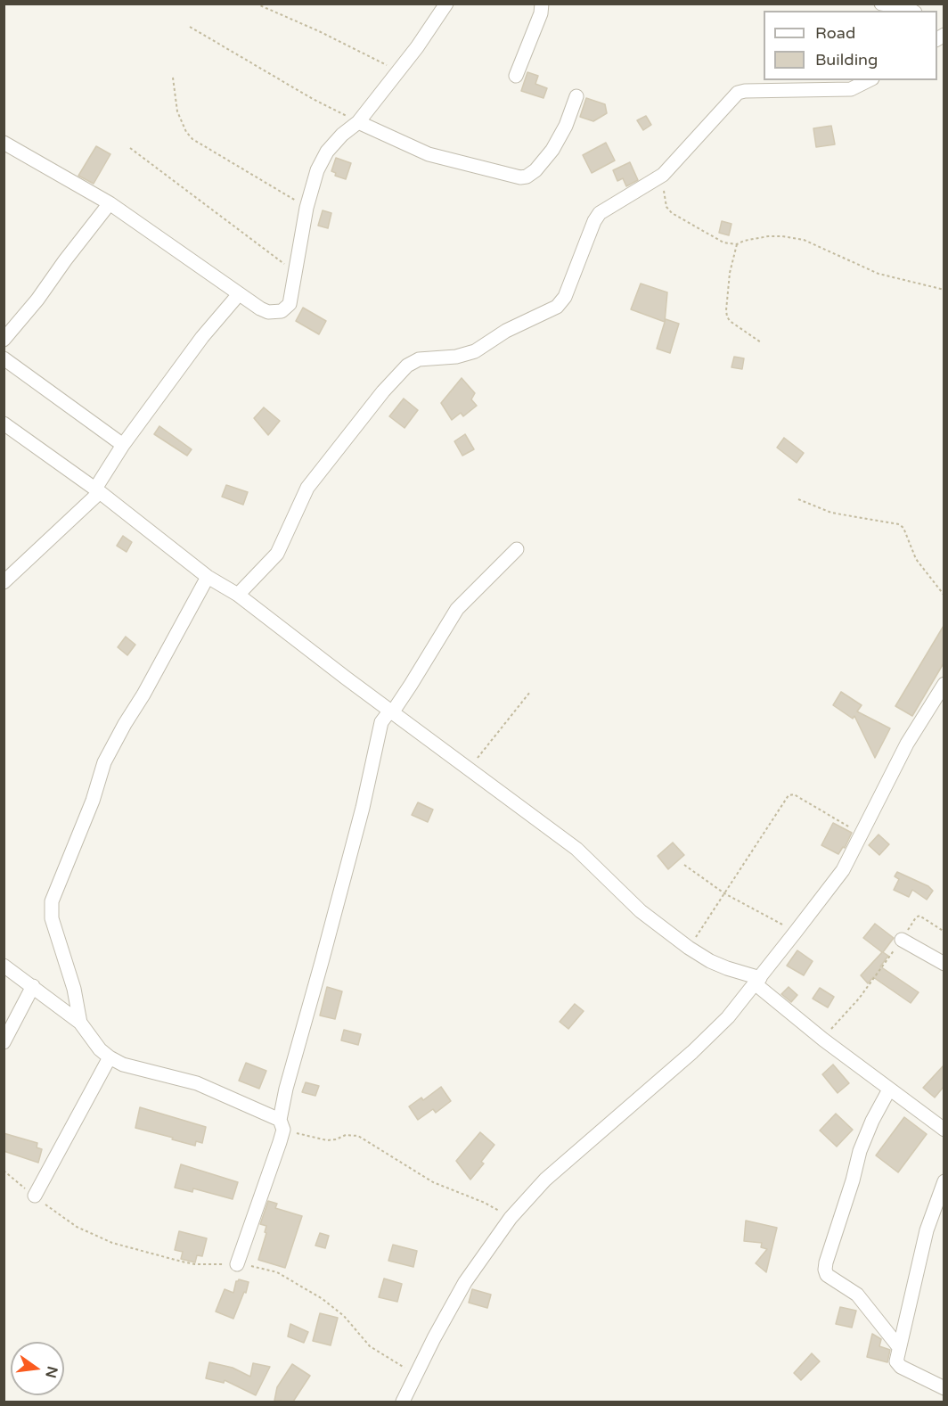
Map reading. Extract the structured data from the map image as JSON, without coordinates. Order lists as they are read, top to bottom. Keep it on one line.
{"legend":["Road","Building"],"north":"right"}
